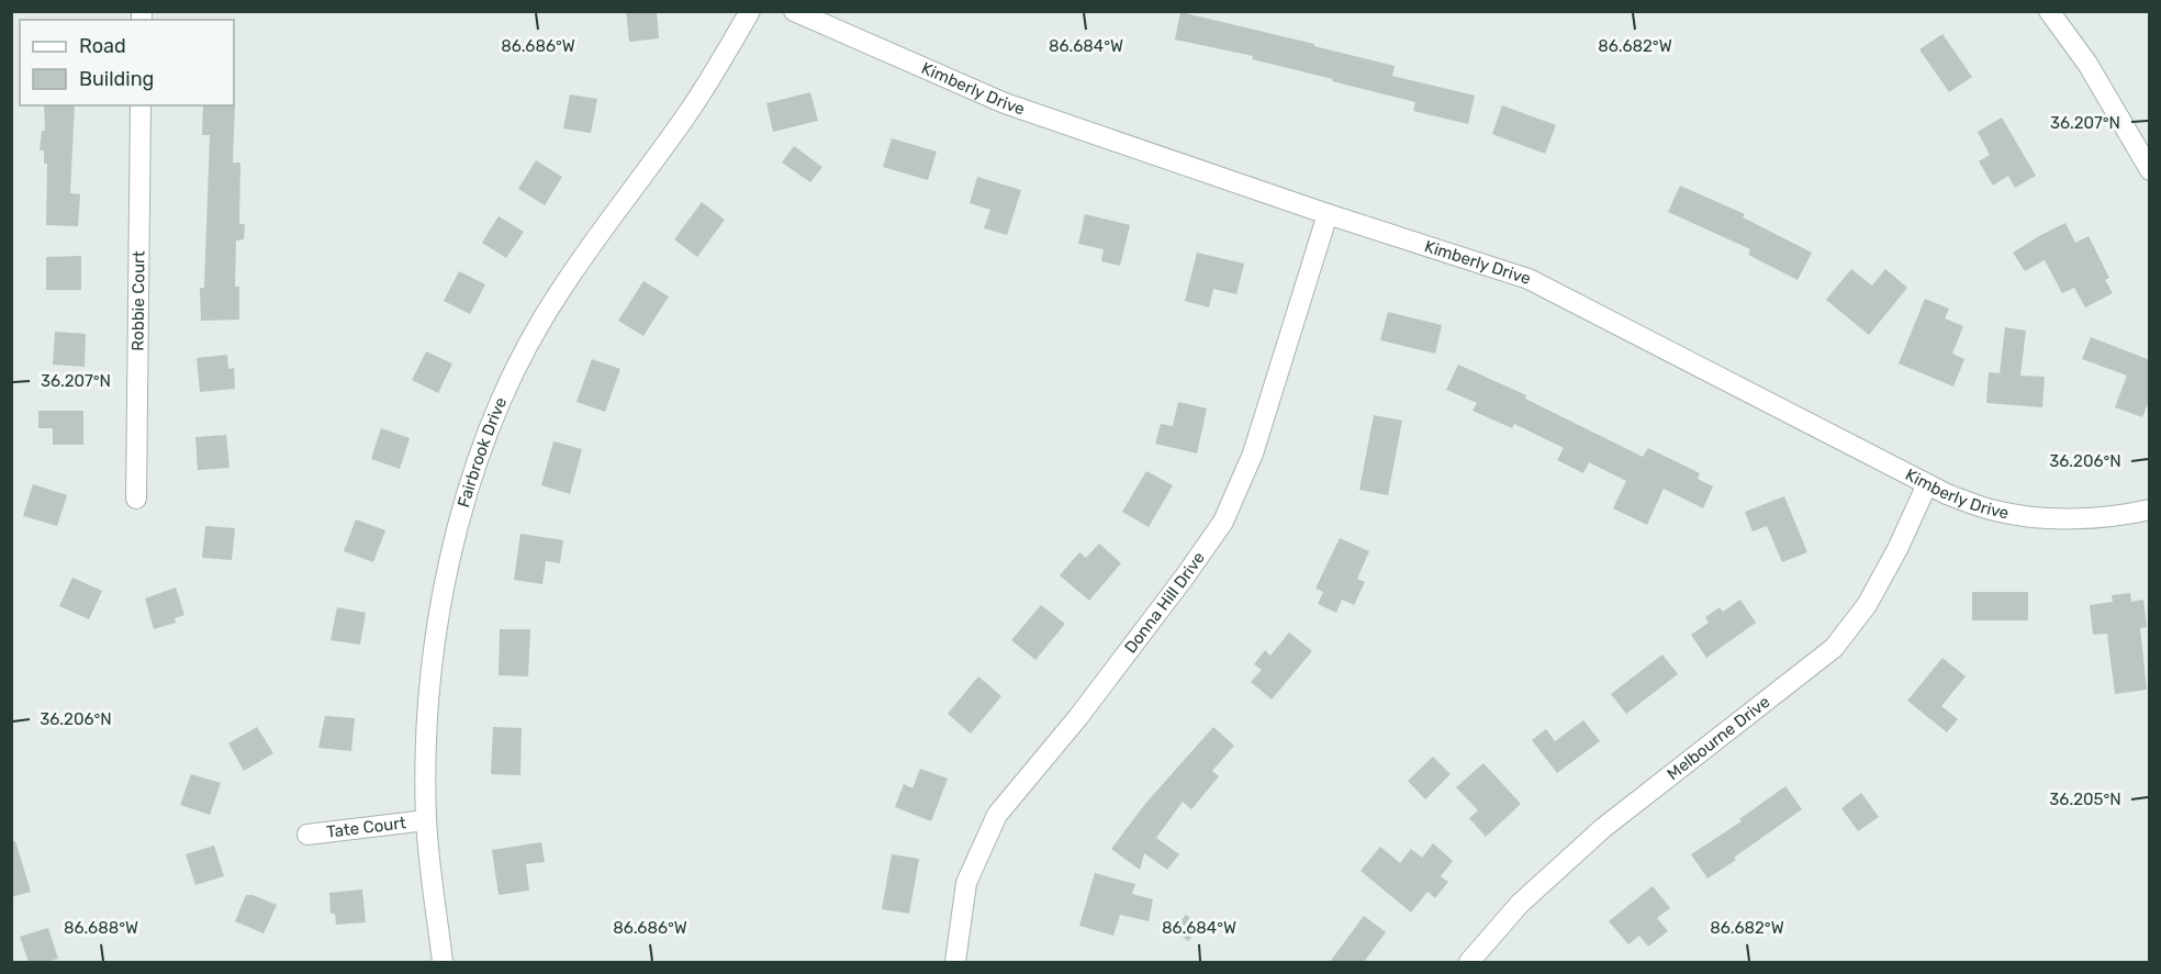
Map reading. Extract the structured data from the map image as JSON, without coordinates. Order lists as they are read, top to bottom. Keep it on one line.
{"streets":{"street":["Kimberly Drive","Robbie Court","Fairbrook Drive","Donna Hill Drive","Melbourne Drive","Tate Court"]},"crossings":[["Kimberly Drive","Donna Hill Drive"],["Kimberly Drive","Melbourne Drive"],["Fairbrook Drive","Tate Court"]],"legend":["Road","Building"],"coordinates":["86.686°W","86.684°W","86.682°W","36.207°N","36.206°N","36.205°N","86.688°W"]}
